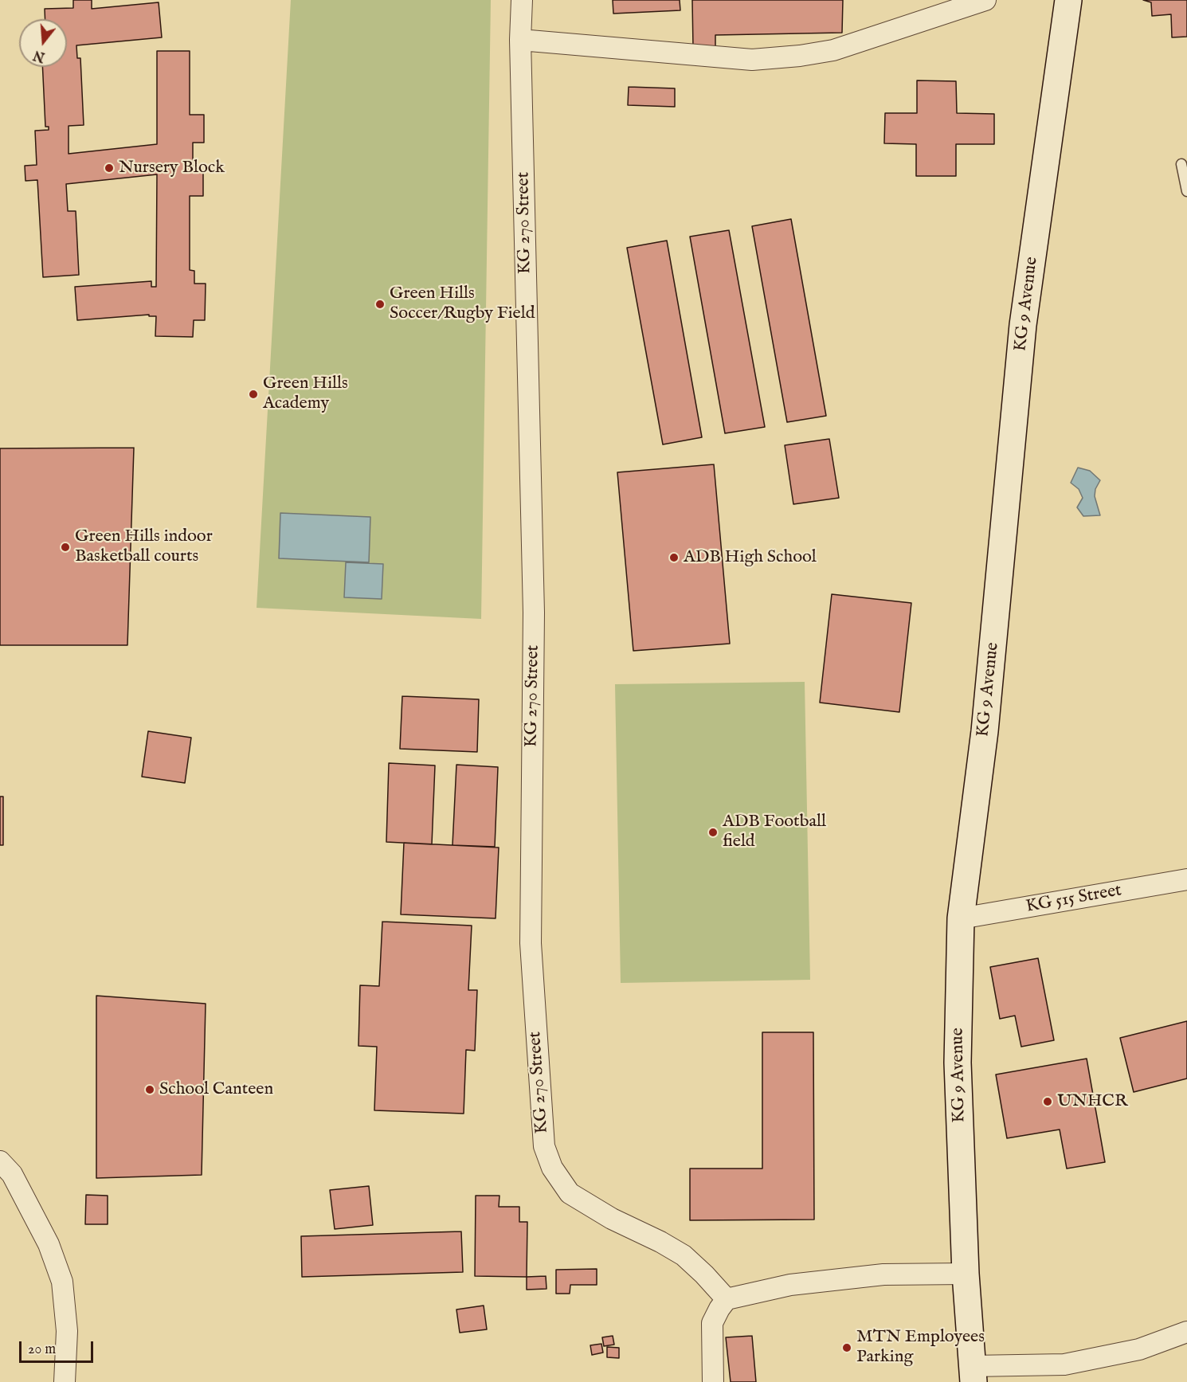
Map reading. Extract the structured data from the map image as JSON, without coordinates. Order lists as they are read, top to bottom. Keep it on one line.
{"streets":{"main road":["KG 9 Avenue"],"street":["KG 270 Street","KG 515 Street"]},"crossings":[["KG 9 Avenue","KG 515 Street"]],"places":["Nursery Block","Green Hills Soccer/Rugby Field","Green Hills Academy","Green Hills indoor Basketball courts","ADB High School","ADB Football field","School Canteen","UNHCR","MTN Employees Parking"],"scale_bar":"20 m","north":"bottom"}
